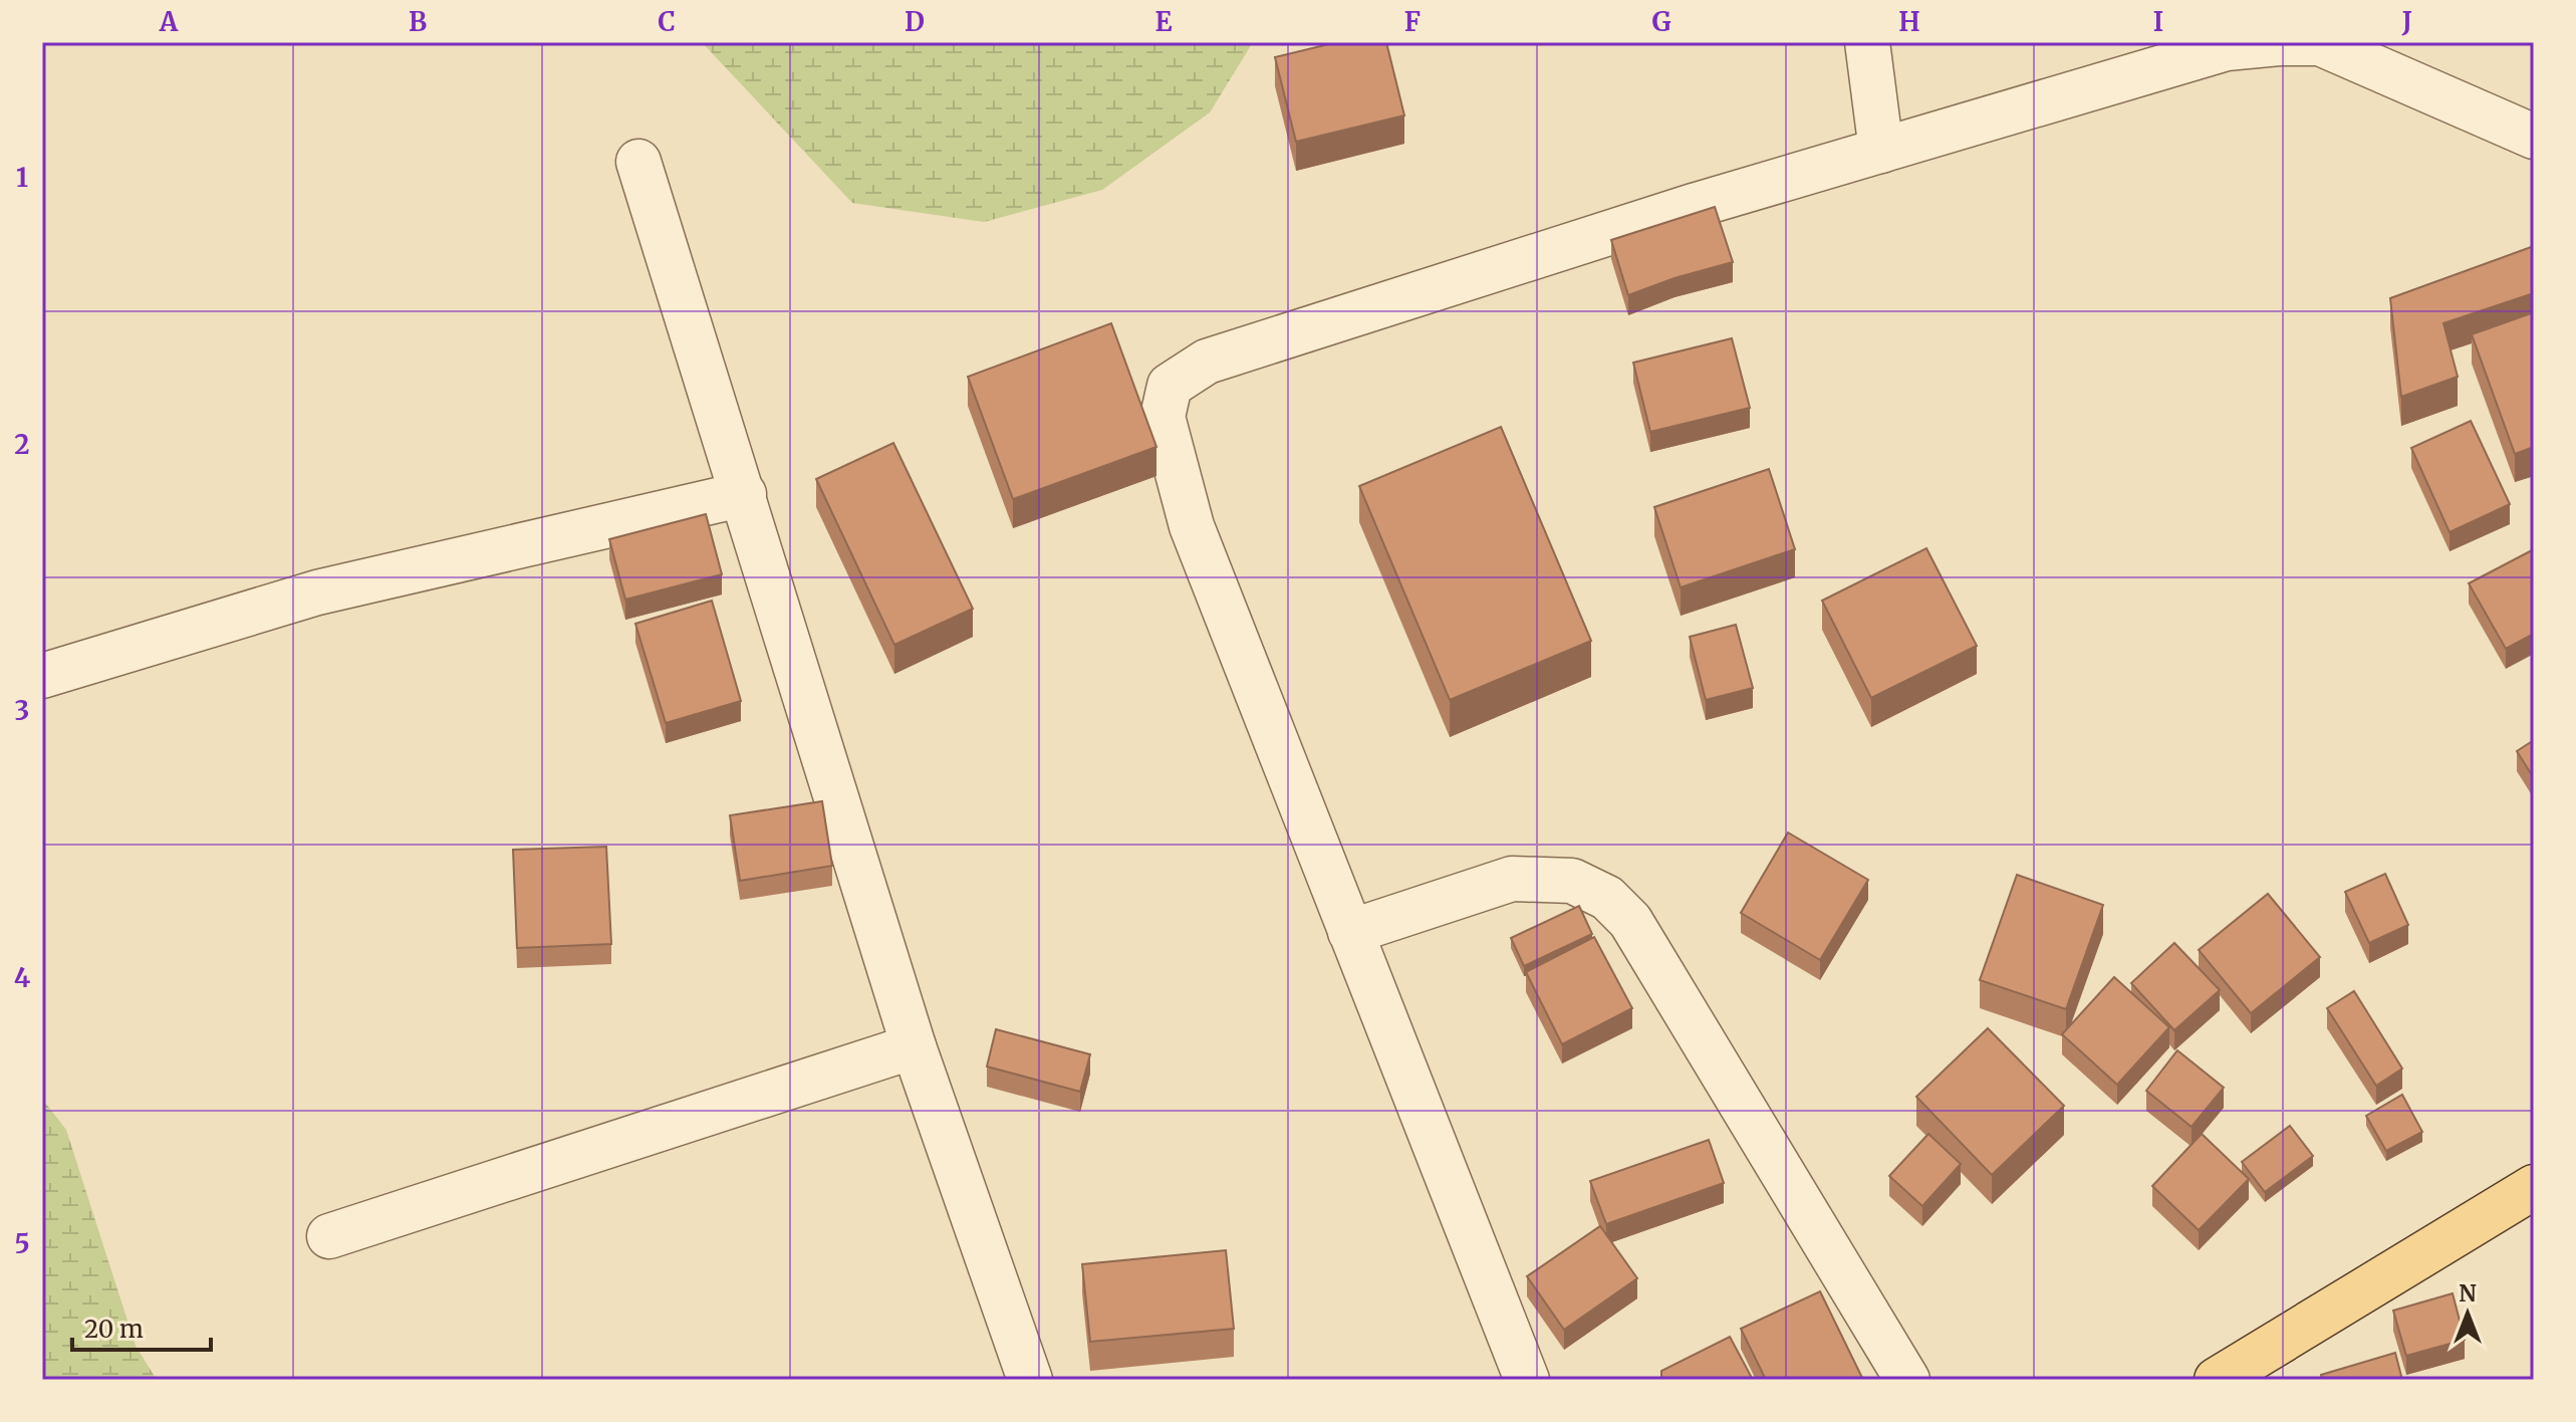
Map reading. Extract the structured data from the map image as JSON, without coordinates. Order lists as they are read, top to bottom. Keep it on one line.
{"scale_bar":"20 m","north":"top","grid":{"columns":["A","B","C","D","E","F","G","H","I","J"],"rows":["1","2","3","4","5"]}}
